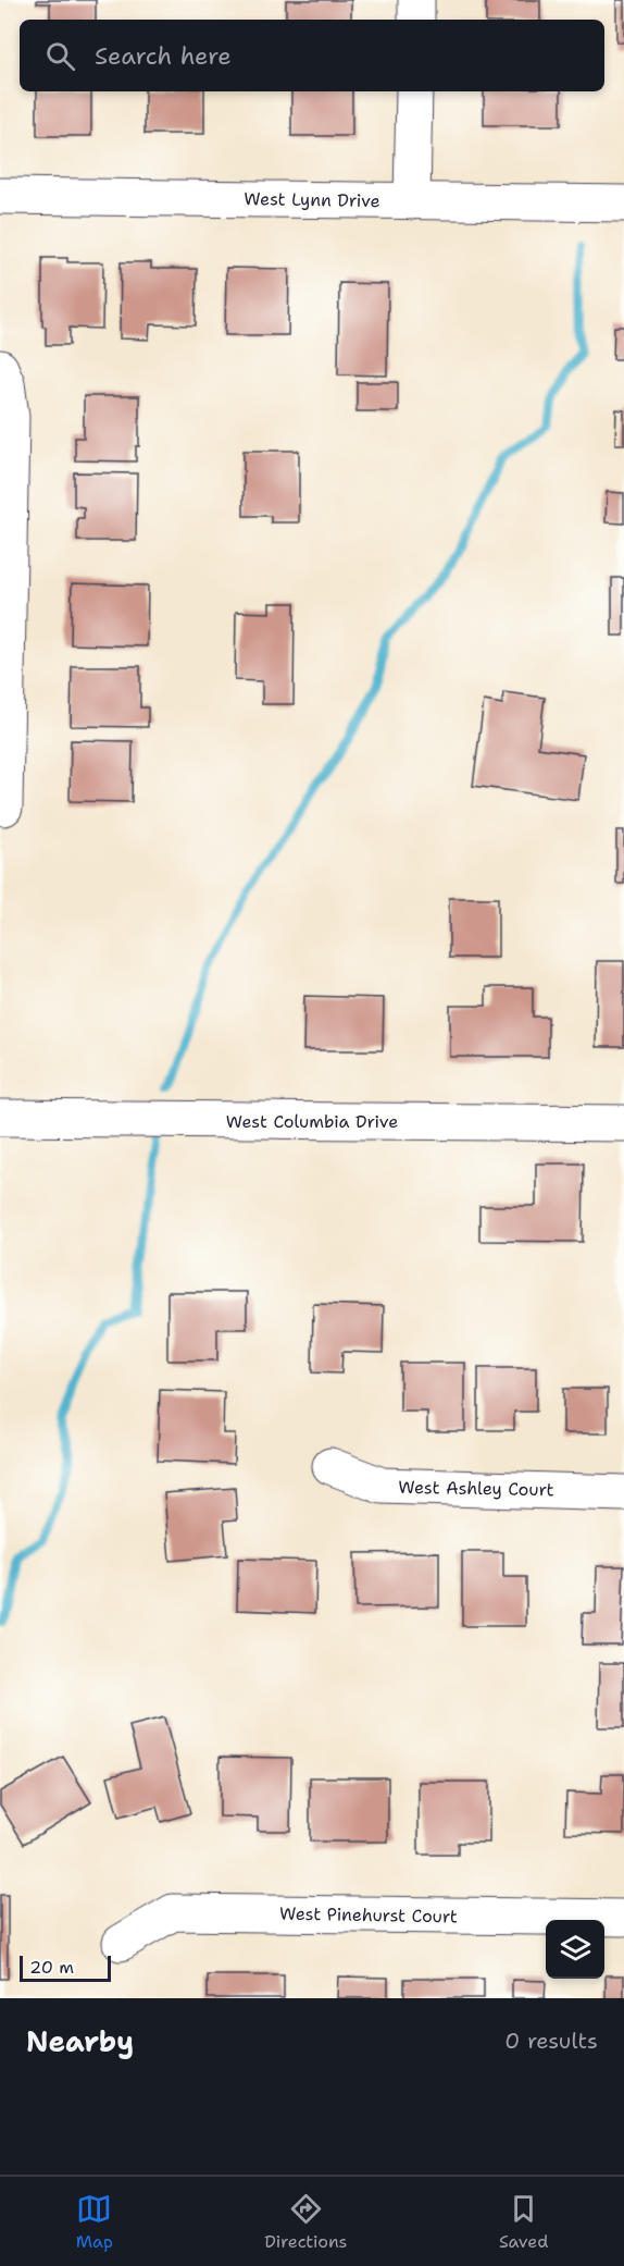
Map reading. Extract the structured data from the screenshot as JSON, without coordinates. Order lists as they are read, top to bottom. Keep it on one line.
{"streets":{"street":["West Lynn Drive","West Columbia Drive","West Ashley Court","West Pinehurst Court"]},"scale_bar":"20 m","page":{"search":"Search here","scale":"20 m","heading":["Nearby","0 results"],"nav":["Map","Directions","Saved"]}}
